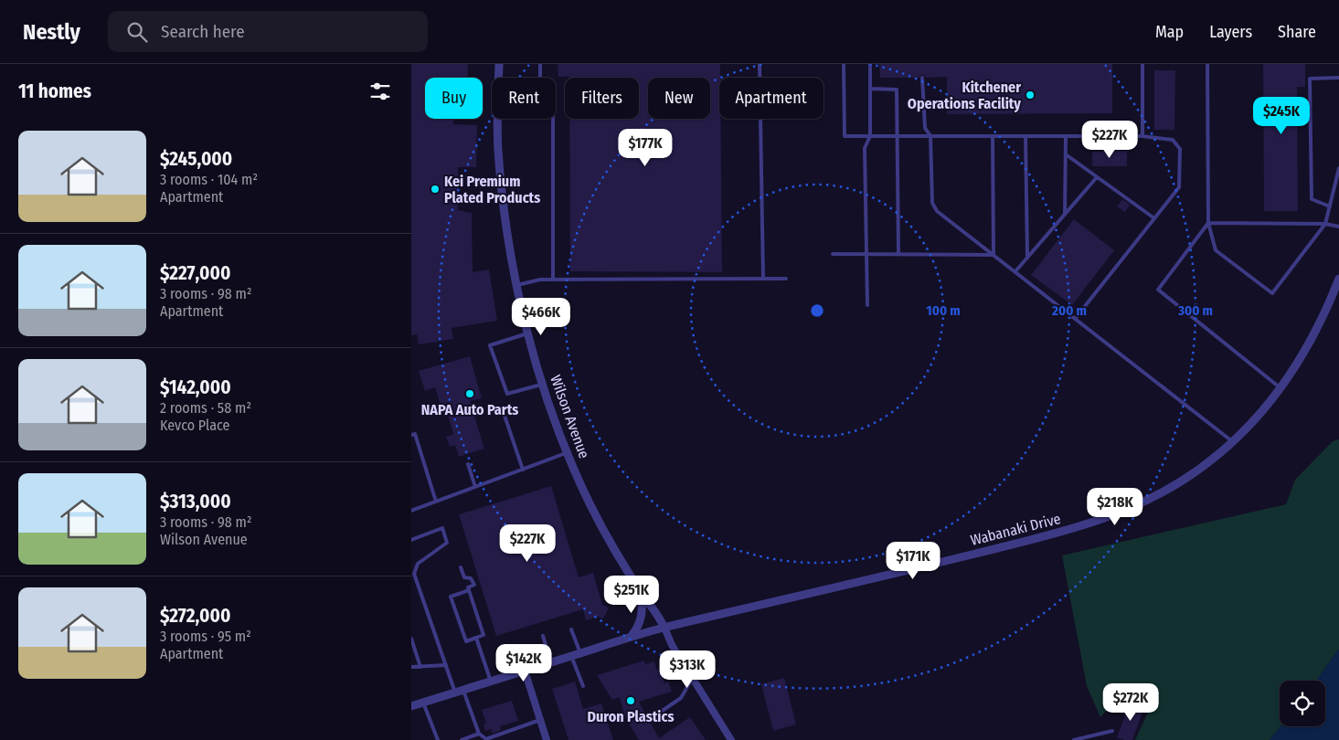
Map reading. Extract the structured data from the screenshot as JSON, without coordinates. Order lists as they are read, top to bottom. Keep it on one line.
{"streets":{"street":["Wilson Avenue","Wabanaki Drive"]},"crossings":[["Wilson Avenue","Wabanaki Drive"]],"places":["Kitchener Operations Facility","Kei Premium Plated Products","NAPA Auto Parts","Duron Plastics"],"page":{"header":"Nestly","search":"Search here","nav":["Map","Layers","Share"],"heading":"11 homes","chip":["Buy","Rent","Filters","New","Apartment"],"price":["$245K","$227K","$177K","$466K","$218K","$227K","$171K","$251K","$142K","$313K","$272K"],"list":[{"name":"$245,000","note":"3 rooms · 104 m² · Apartment"},{"name":"$227,000","note":"3 rooms · 98 m² · Apartment"},{"name":"$142,000","note":"2 rooms · 58 m² · Kevco Place"},{"name":"$313,000","note":"3 rooms · 98 m² · Wilson Avenue"},{"name":"$272,000","note":"3 rooms · 95 m² · Apartment"}]},"rings":["100 m","200 m","300 m"]}
